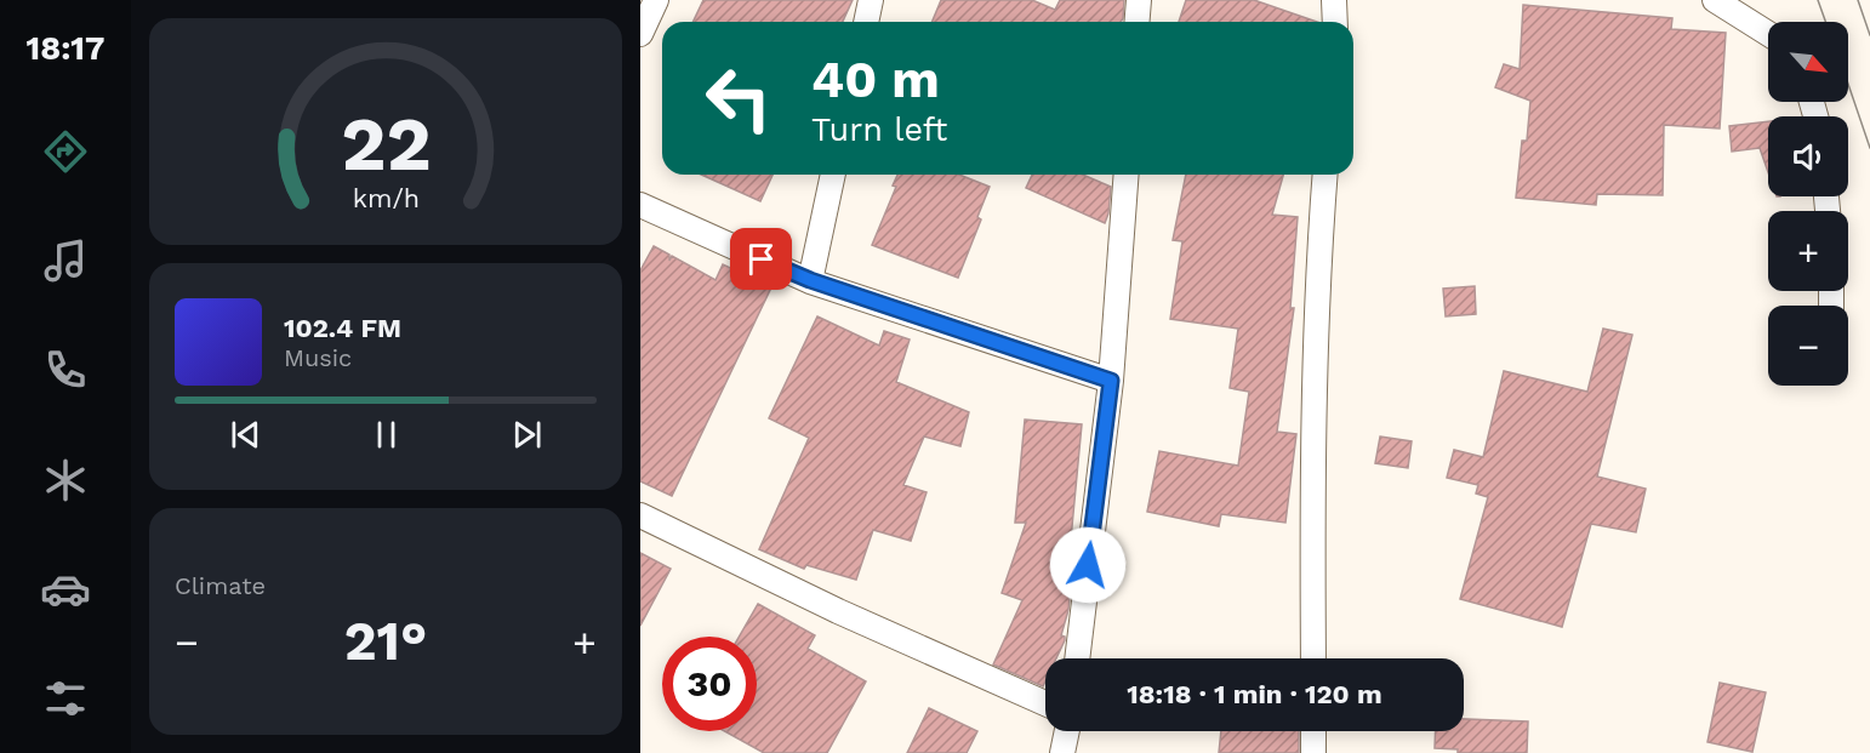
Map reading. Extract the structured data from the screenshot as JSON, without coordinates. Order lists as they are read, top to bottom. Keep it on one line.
{"north":"bottom right","page":{"tabs":"18:17","map_buttons":["+","−"],"turn":["40 m","Turn left"],"song":["102.4 FM","Music"],"tile":"Climate","heat":["−","21°","+"],"limit":"30","trip":"18:18 · 1 min · 120 m","gauge":["22","km/h"]}}
